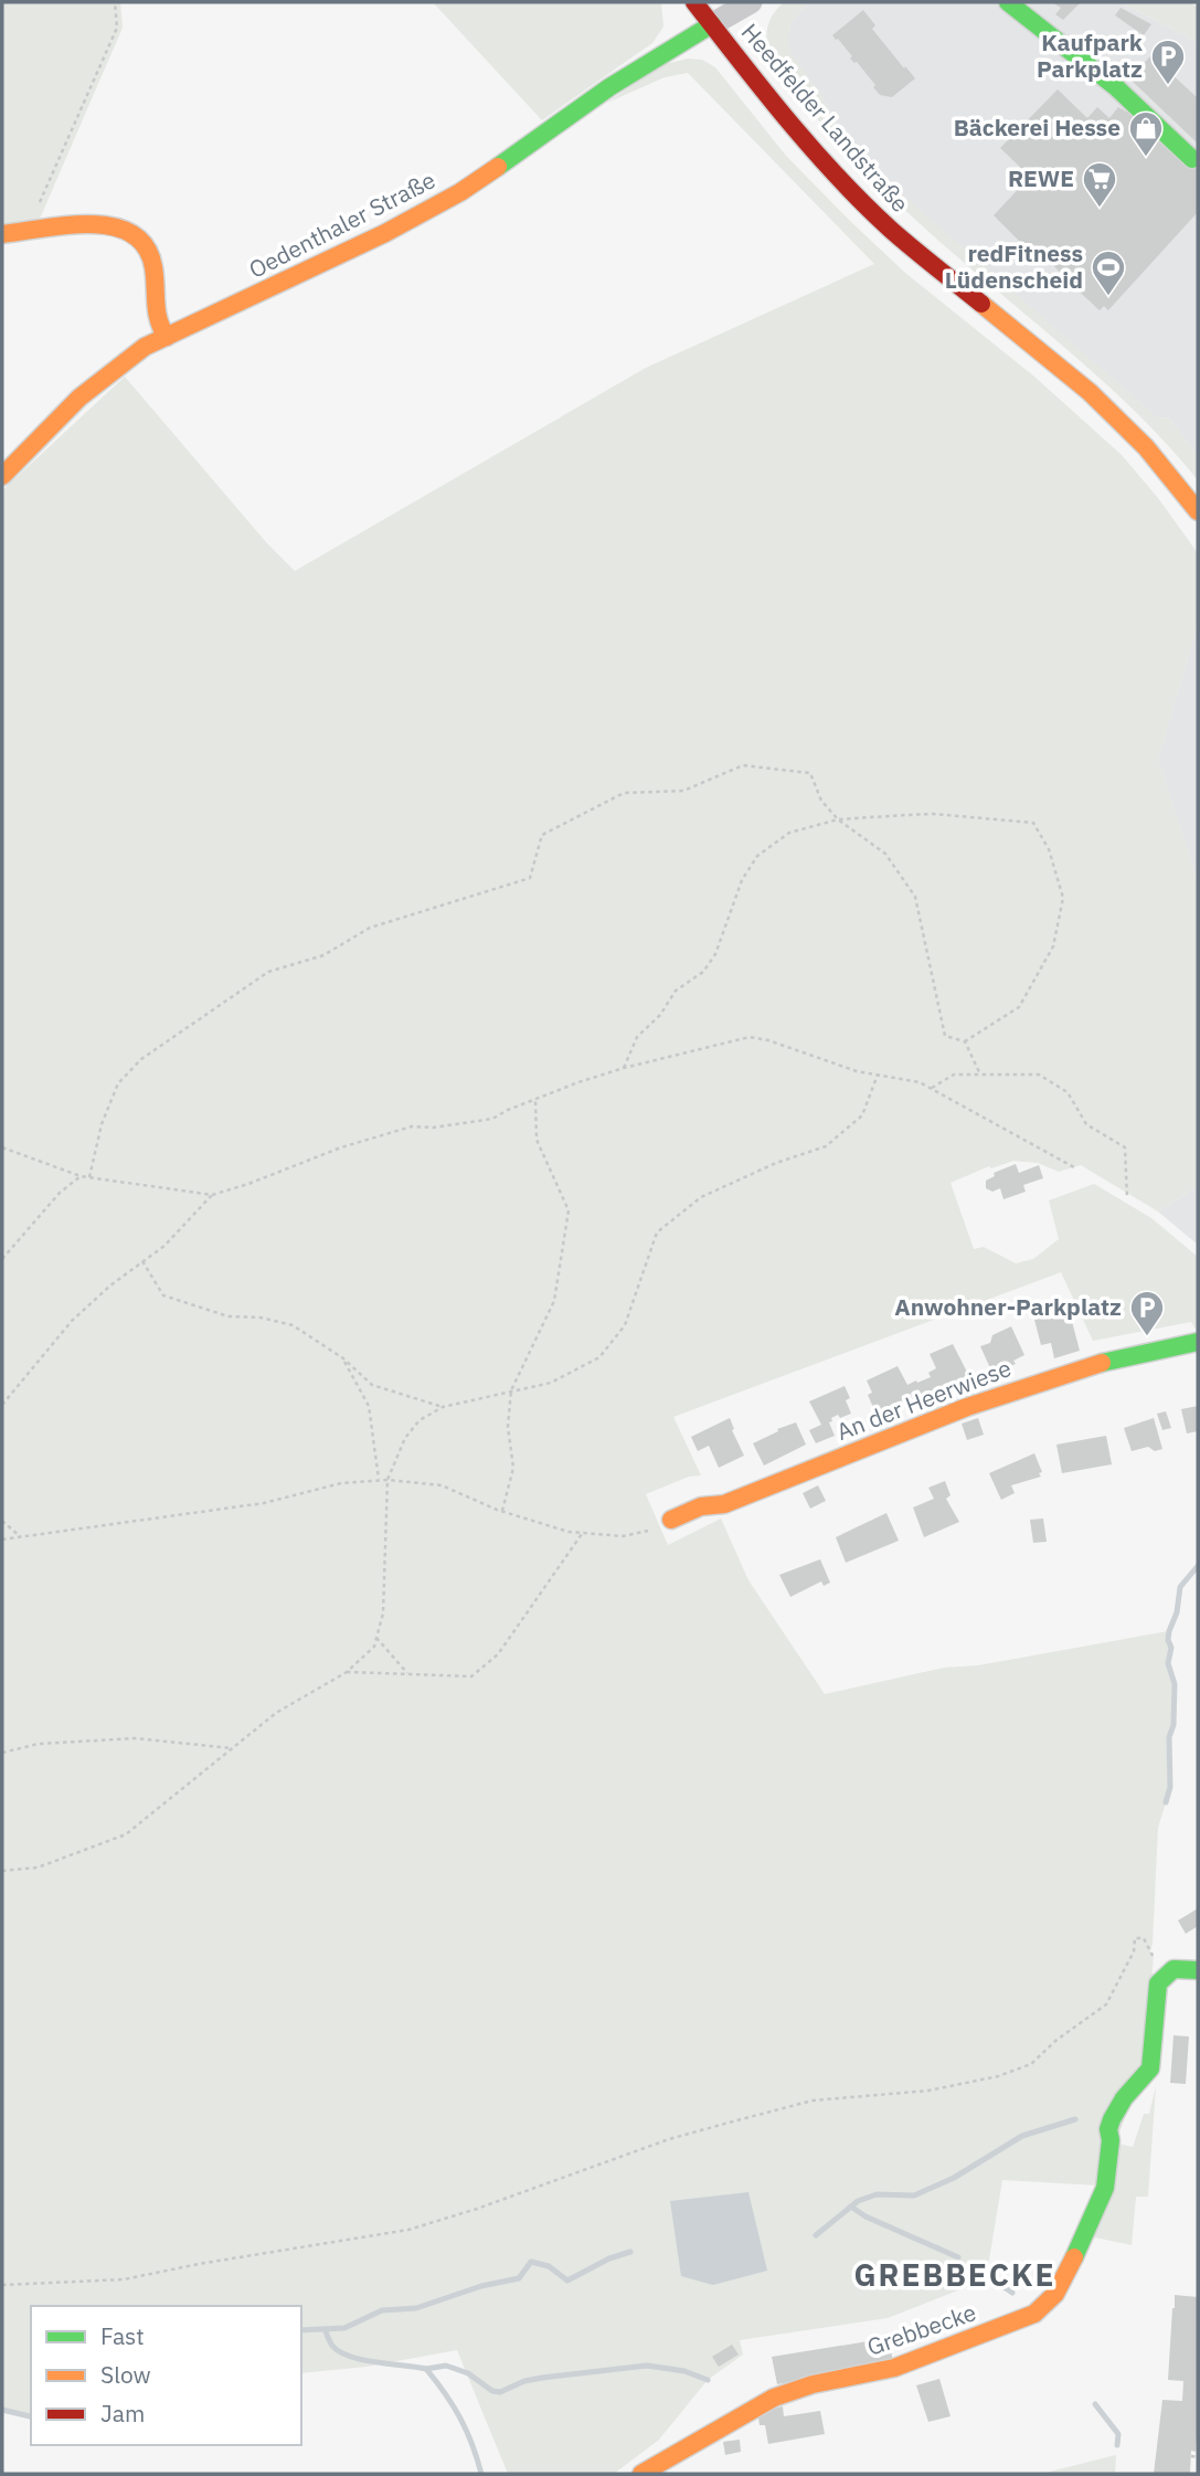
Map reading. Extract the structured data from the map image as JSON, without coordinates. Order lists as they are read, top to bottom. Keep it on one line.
{"streets":{"street":["Heedfelder Landstraße","Oedenthaler Straße","An der Heerwiese","Grebbecke"]},"crossings":[["Heedfelder Landstraße","Oedenthaler Straße"]],"districts":["GREBBECKE"],"places":{"parking":["Kaufpark Parkplatz","Anwohner-Parkplatz"],"shop":["Bäckerei Hesse"],"supermarket":["REWE"],"sports":["redFitness Lüdenscheid"]},"legend":["Fast","Slow","Jam"]}
